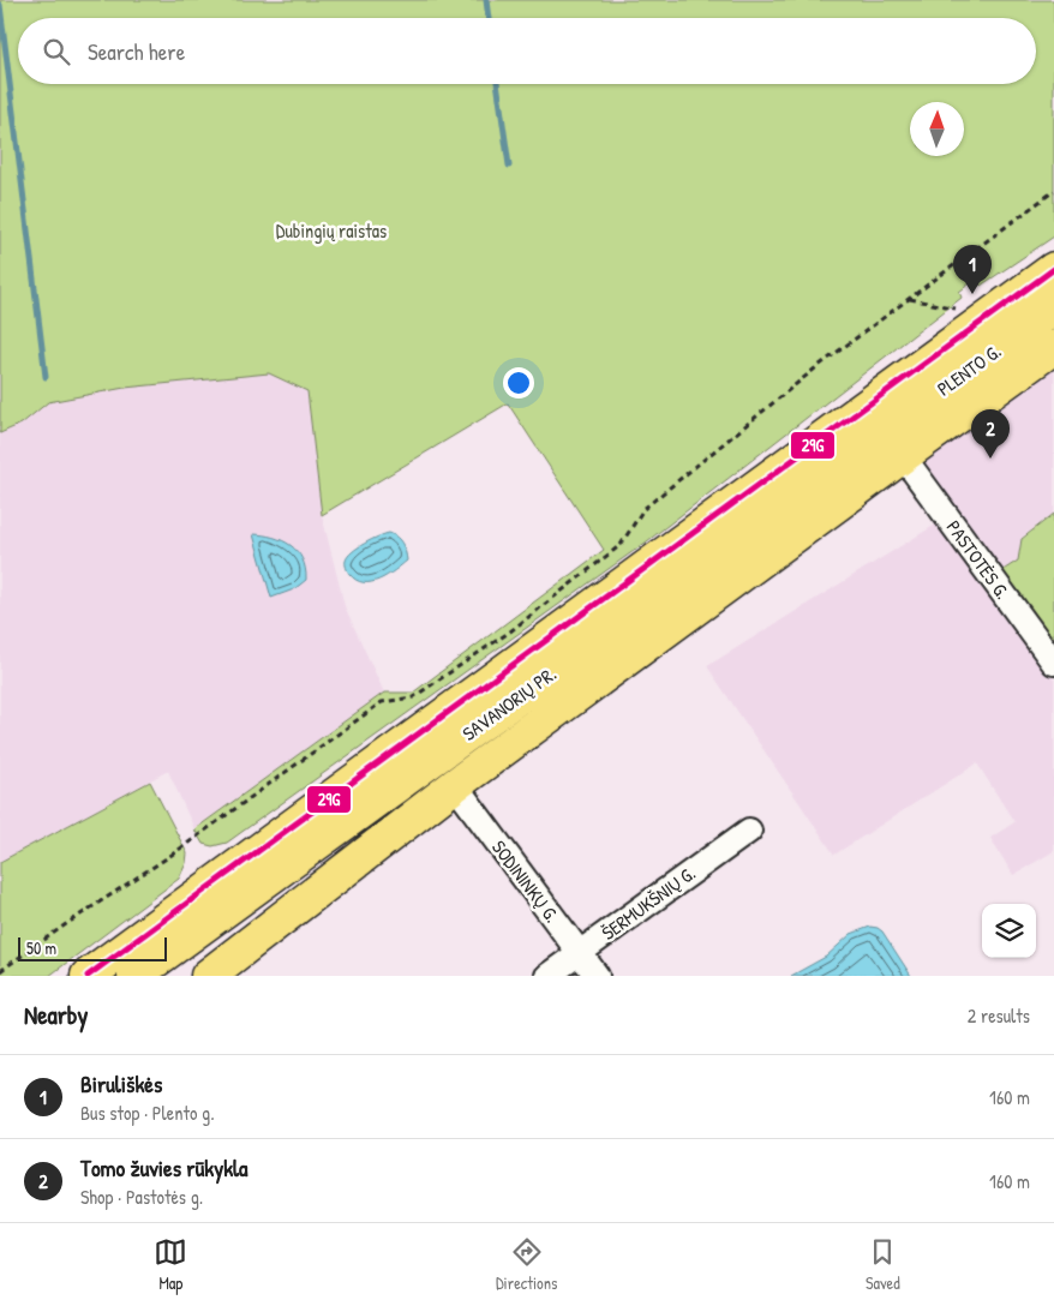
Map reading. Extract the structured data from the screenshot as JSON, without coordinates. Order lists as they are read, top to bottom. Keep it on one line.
{"streets":{"highway":["PLENTO G.","SAVANORIŲ PR."],"street":["PASTOTĖS G.","SODININKŲ G.","ŠERMUKŠNIŲ G."]},"crossings":[["PLENTO G.","PASTOTĖS G."],["PLENTO G.","SAVANORIŲ PR."],["PASTOTĖS G.","SAVANORIŲ PR."],["SODININKŲ G.","ŠERMUKŠNIŲ G."]],"parks":["Dubingių raistas"],"lines":["transit line 29G"],"scale_bar":"50 m","north":"top","page":{"search":"Search here","pins":["1","2"],"scale":"50 m","heading":["Nearby","2 results"],"list":[{"mark":"1","name":"Biruliškės","note":"Bus stop · Plento g.","value":"160 m"},{"mark":"2","name":"Tomo žuvies rūkykla","note":"Shop · Pastotės g.","value":"160 m"}],"nav":["Map","Directions","Saved"]}}
